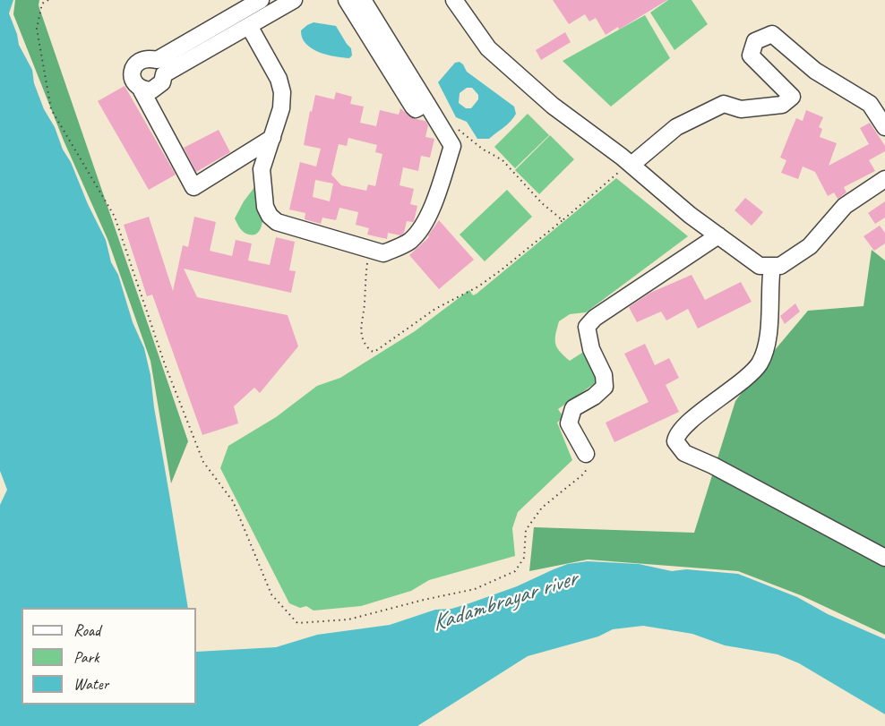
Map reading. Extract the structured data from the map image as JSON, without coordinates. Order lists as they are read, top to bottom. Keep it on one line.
{"water":["Kadambrayar river"],"legend":["Road","Park","Water"]}
